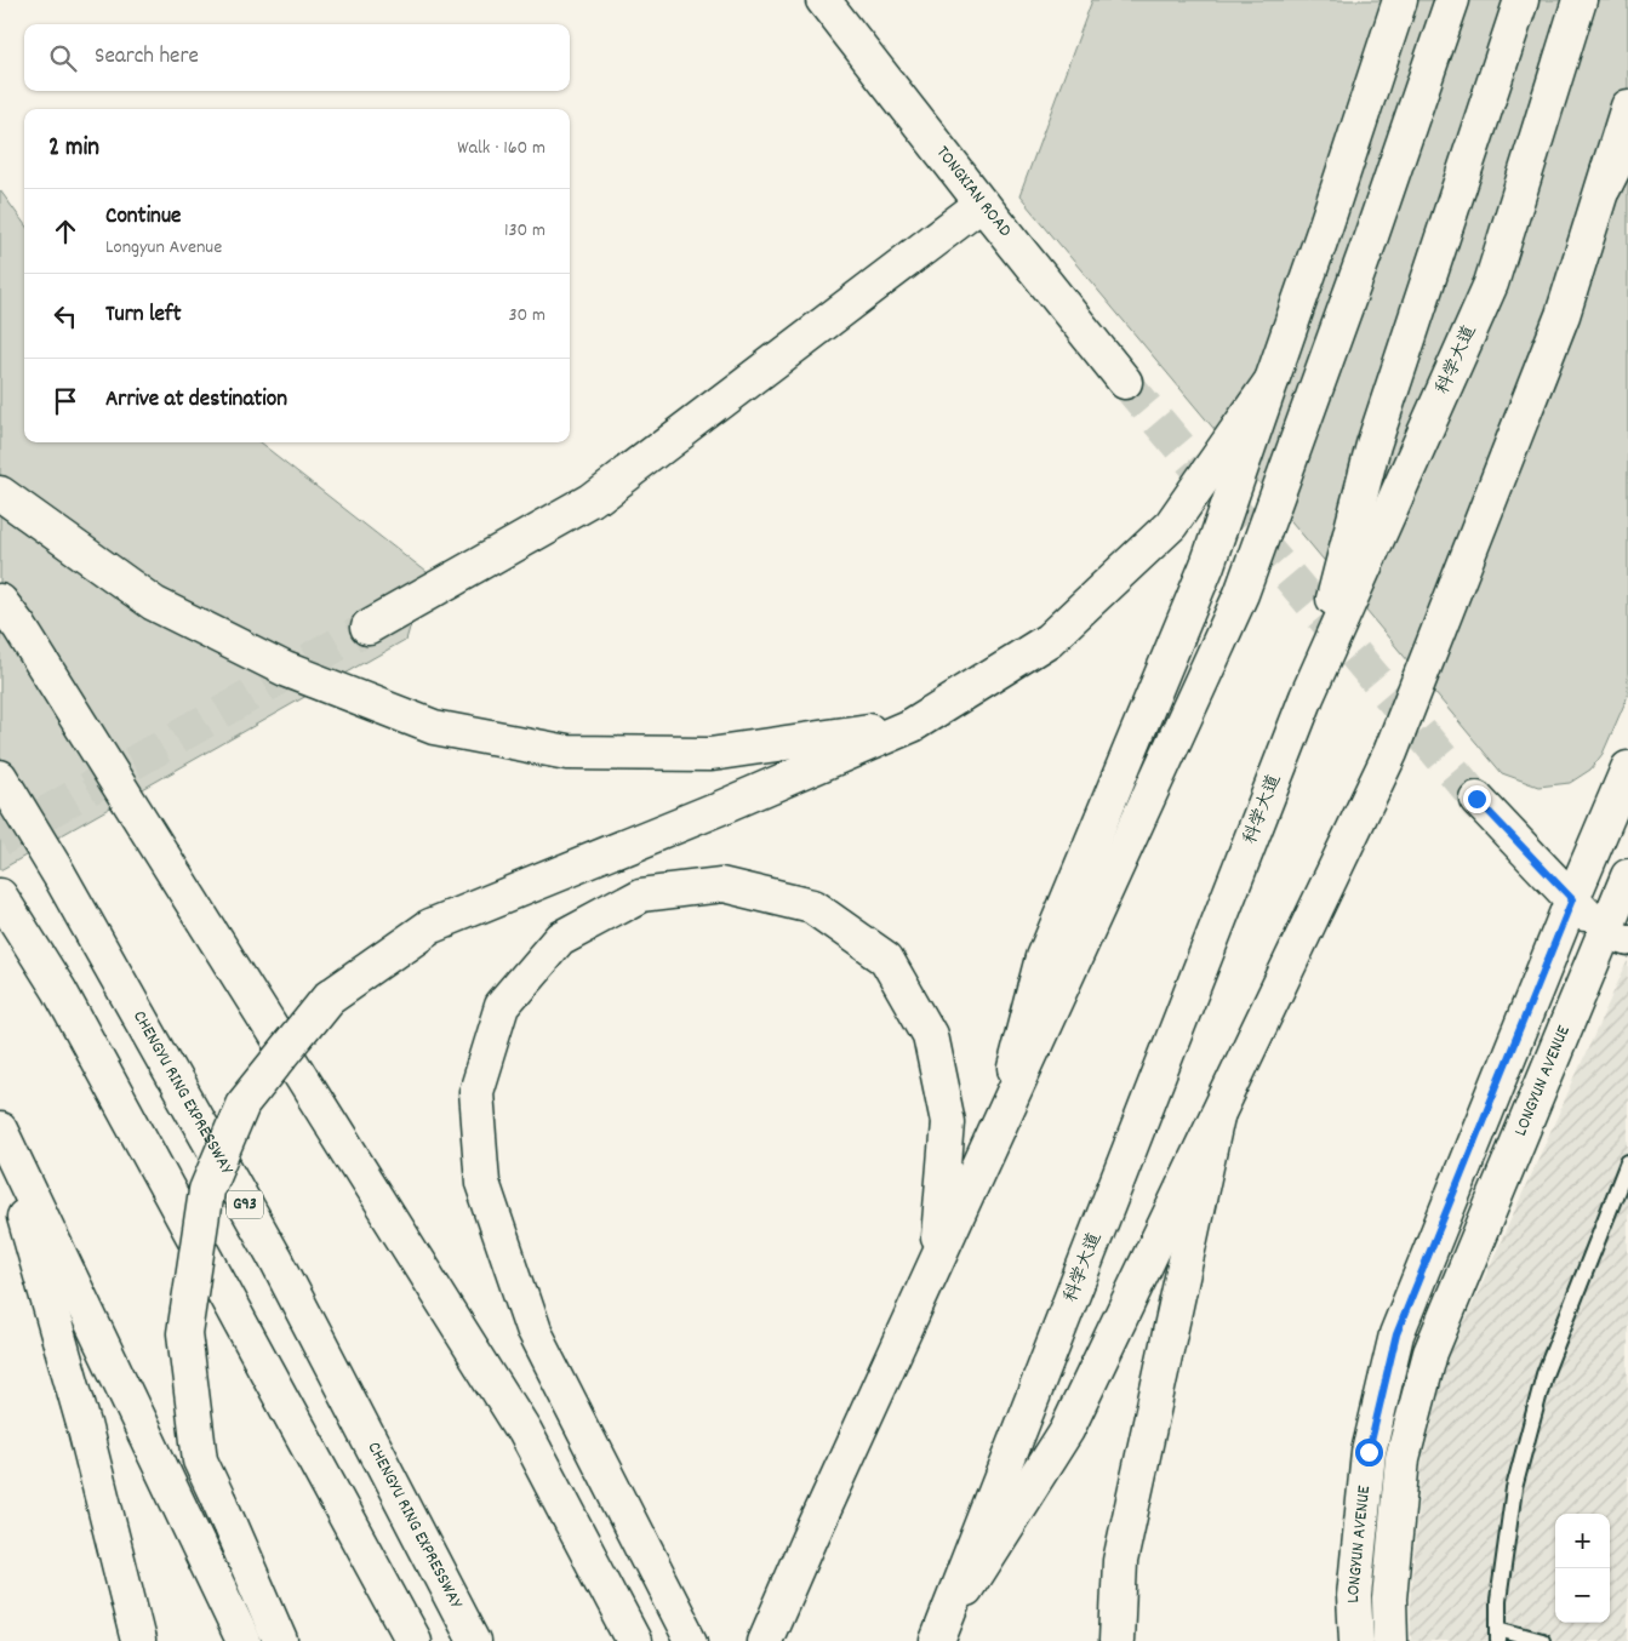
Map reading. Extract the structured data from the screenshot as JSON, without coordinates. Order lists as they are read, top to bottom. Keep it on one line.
{"streets":{"main road":["TONGXIAN ROAD","科学大道","LONGYUN AVENUE","CHENGYU RING EXPRESSWAY","G93"]},"page":{"search":"Search here","heading":["2 min","Walk · 160 m"],"list":[["Continue","Longyun Avenue","130 m"],["Turn left","30 m"],"Arrive at destination"],"map_buttons":["+","−"]}}
